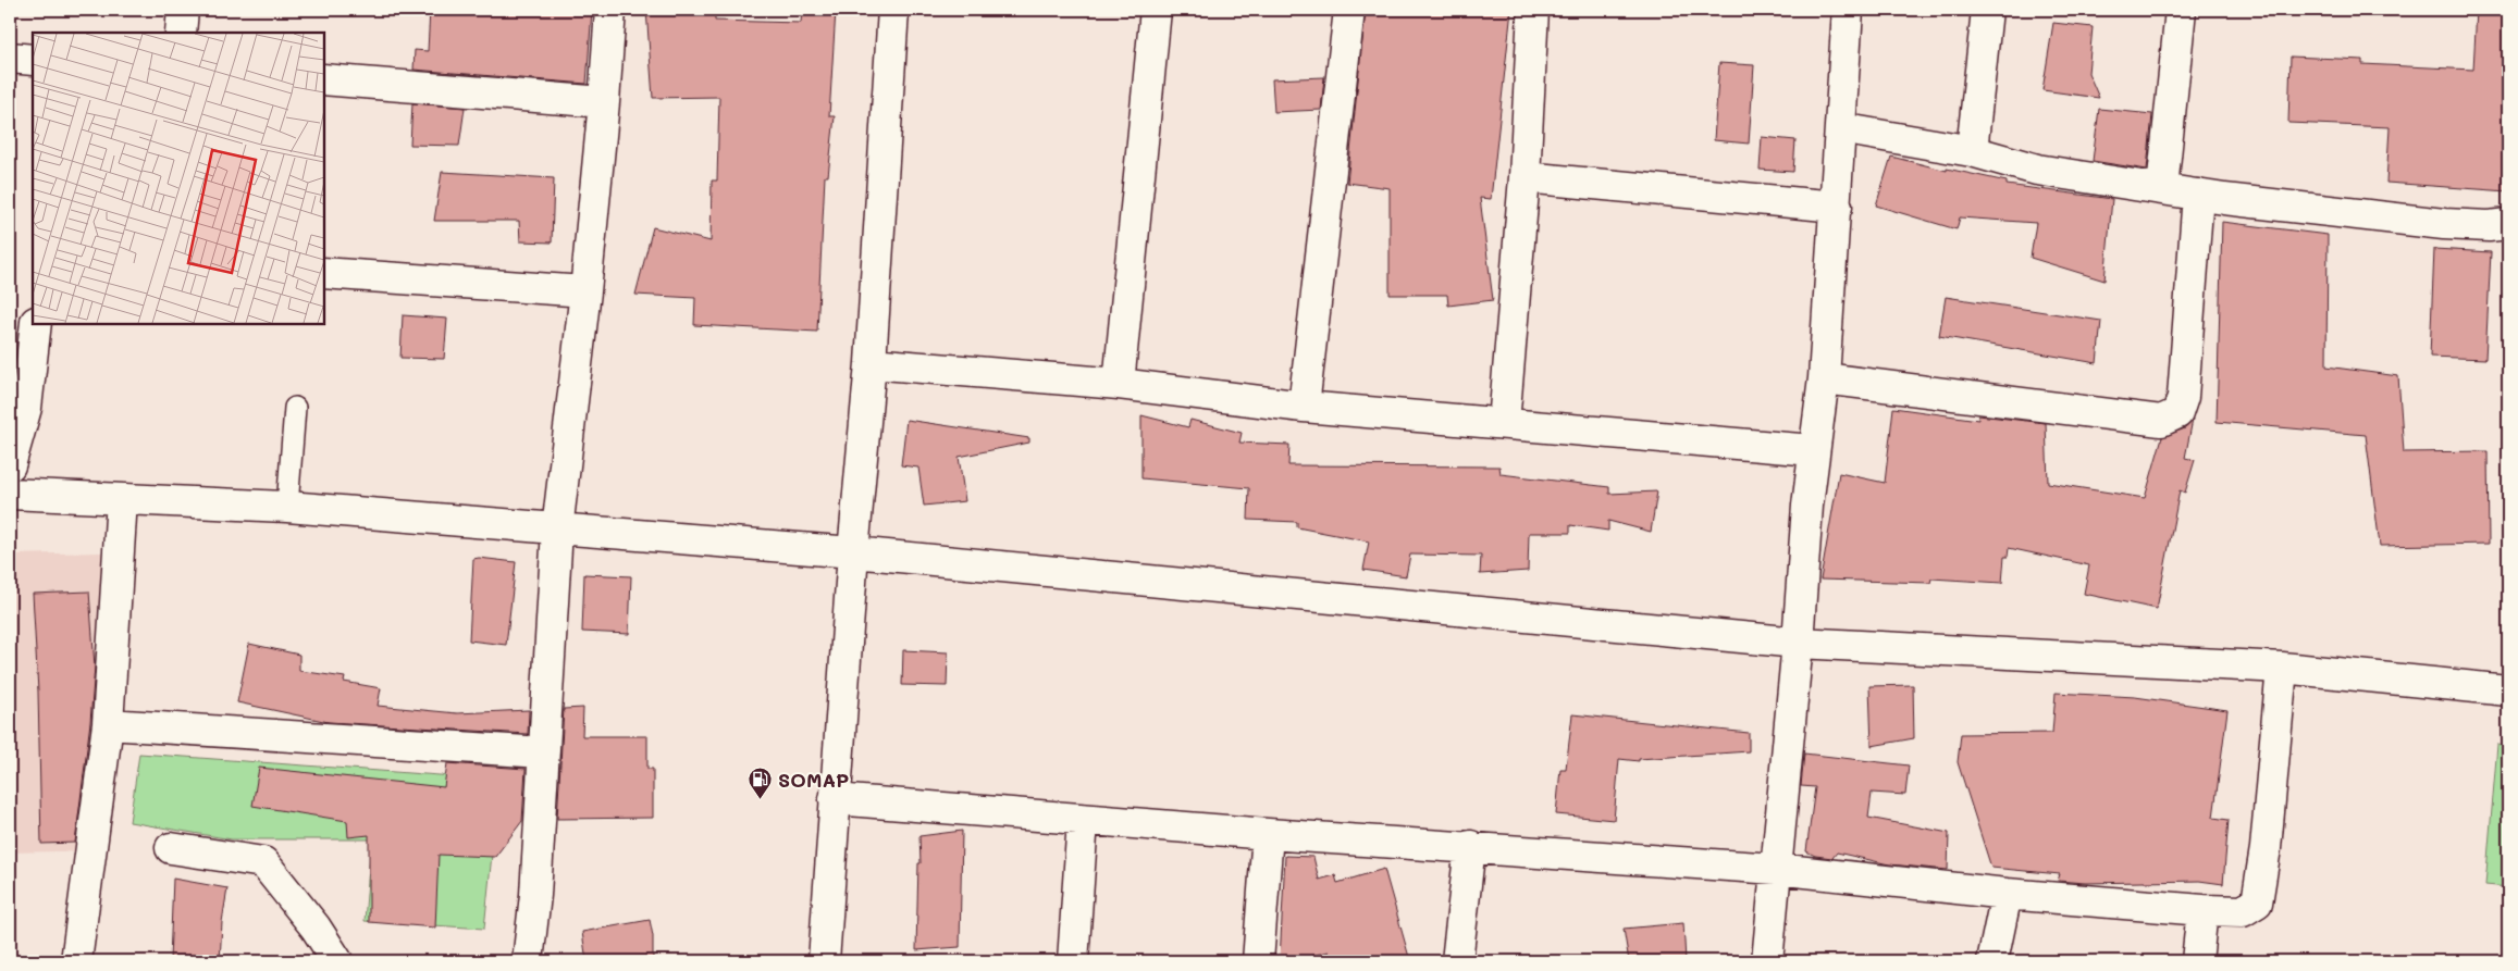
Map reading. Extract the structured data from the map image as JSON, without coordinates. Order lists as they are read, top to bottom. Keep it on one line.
{"places":{"fuel station":["SOMAP"]}}
